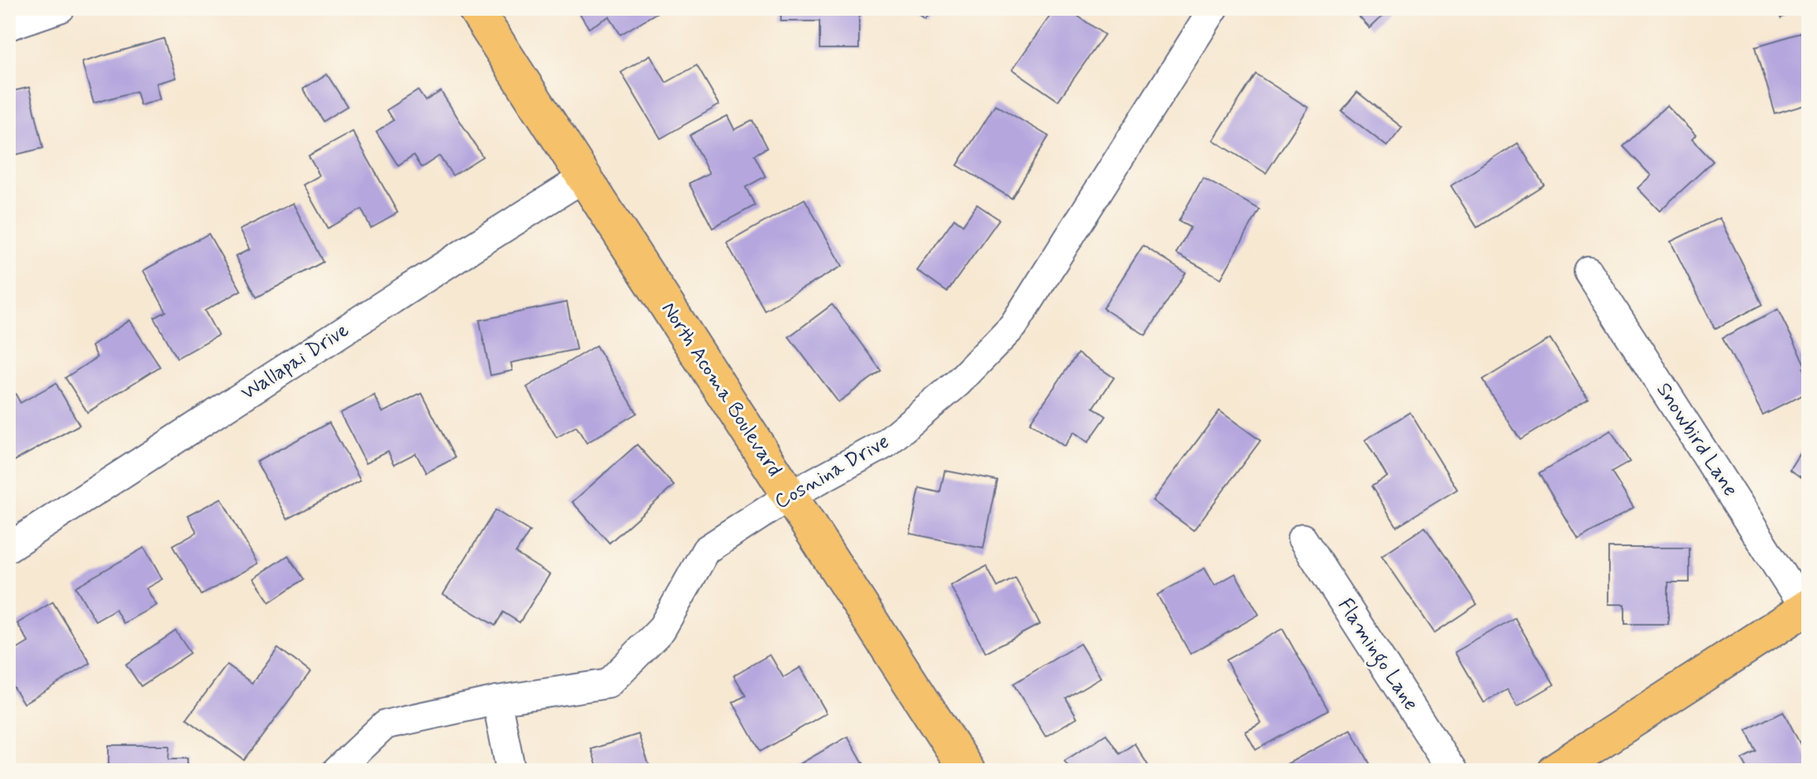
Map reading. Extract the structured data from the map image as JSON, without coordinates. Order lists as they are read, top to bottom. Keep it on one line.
{"streets":{"main road":["North Acoma Boulevard"],"street":["Wallapai Drive","Snowbird Lane","Cosnina Drive","Flamingo Lane"]},"crossings":[["Wallapai Drive","North Acoma Boulevard"],["North Acoma Boulevard","Cosnina Drive"]]}
